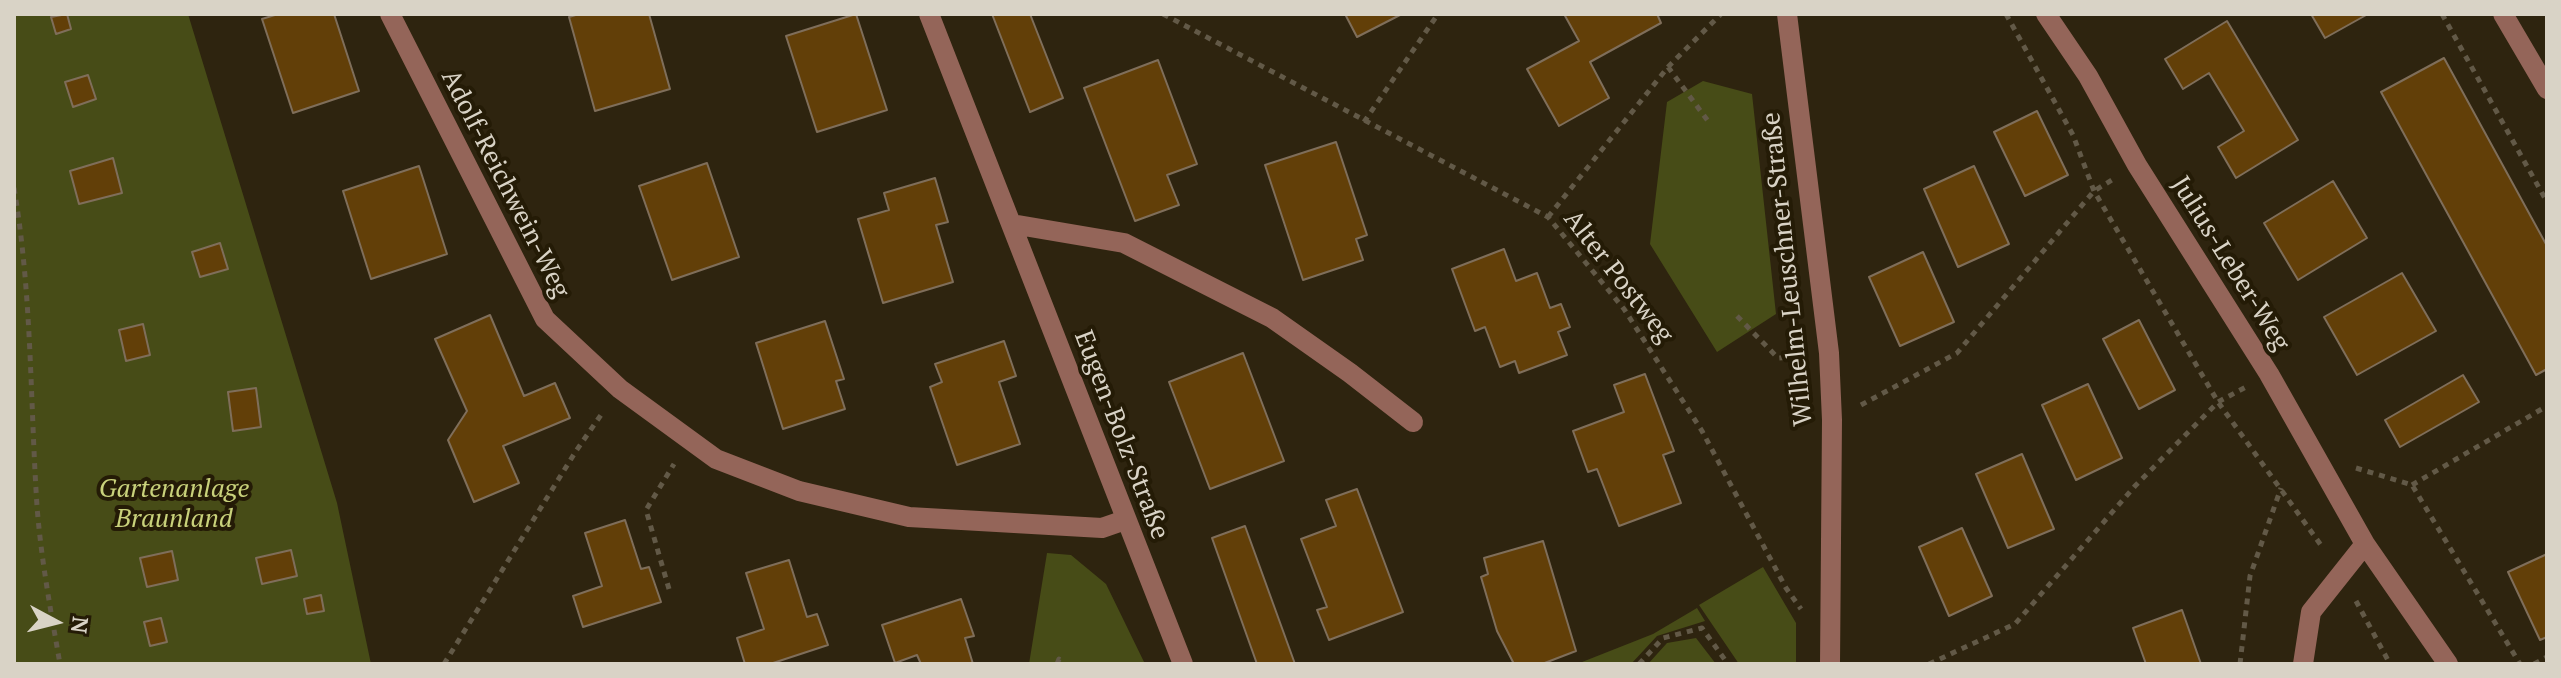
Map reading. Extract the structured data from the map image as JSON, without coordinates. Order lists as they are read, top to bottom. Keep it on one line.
{"streets":{"street":["Adolf-Reichwein-Weg","Julius-Leber-Weg","Wilhelm-Leuschner-Straße","Eugen-Bolz-Straße"],"path":["Alter Postweg"]},"crossings":[["Adolf-Reichwein-Weg","Eugen-Bolz-Straße"],["Wilhelm-Leuschner-Straße","Alter Postweg"]],"parks":["Gartenanlage Braunland"],"north":"right"}
